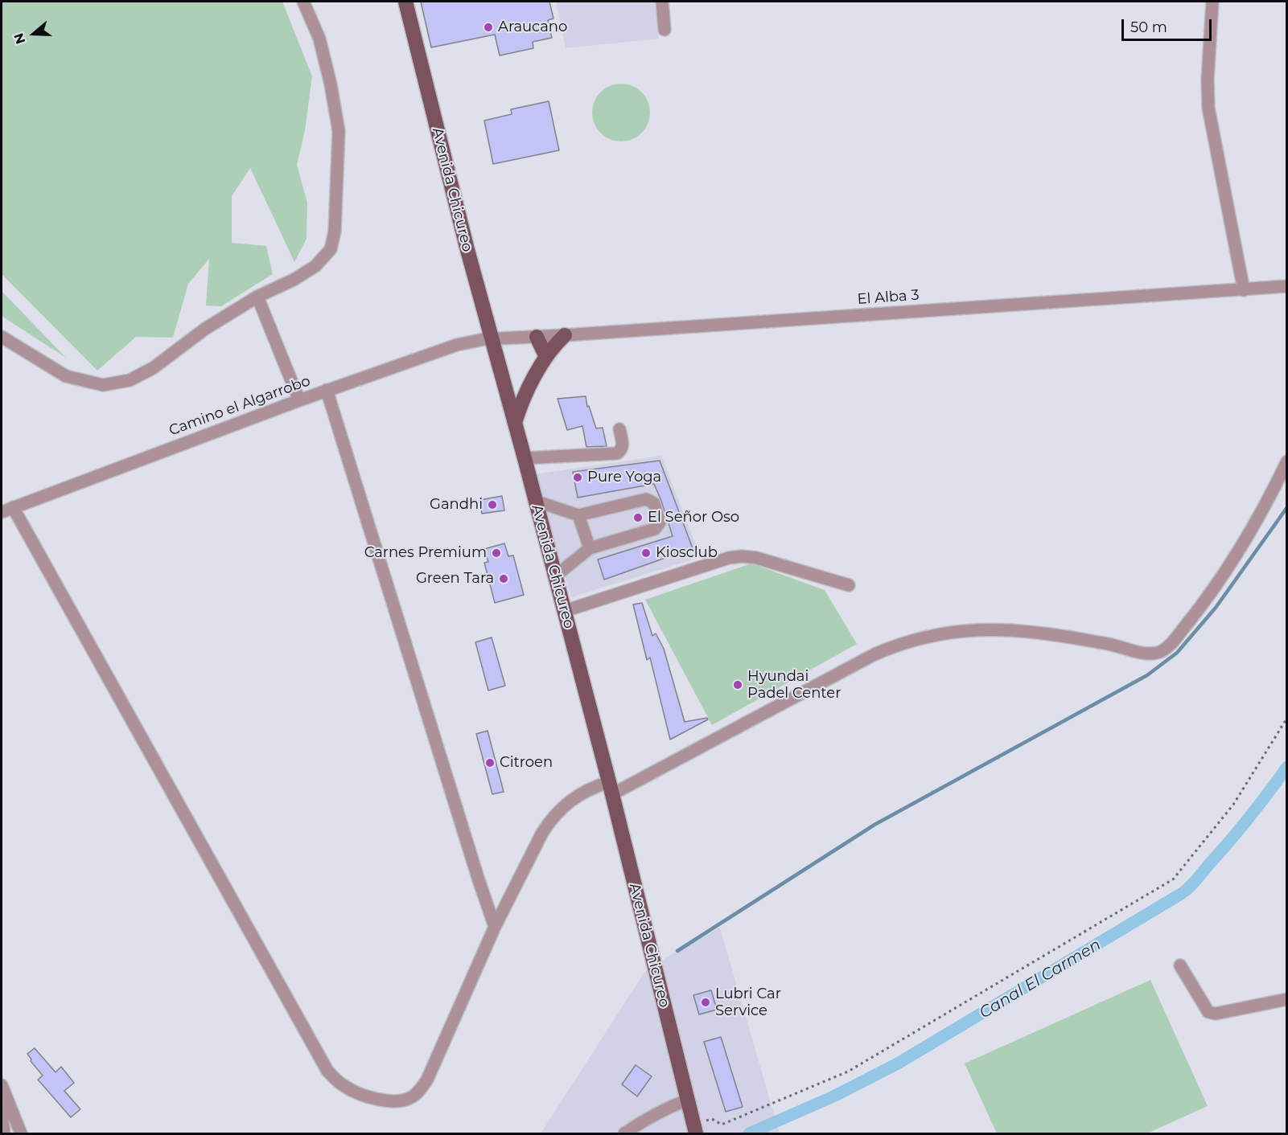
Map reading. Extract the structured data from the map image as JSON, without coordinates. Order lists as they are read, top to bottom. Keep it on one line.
{"streets":{"main road":["Avenida Chicureo"],"street":["El Alba 3","Camino el Algarrobo"]},"crossings":[["Avenida Chicureo","El Alba 3"],["Avenida Chicureo","Camino el Algarrobo"],["El Alba 3","Camino el Algarrobo"]],"water":["Canal El Carmen"],"places":["Araucano","Pure Yoga","Gandhi","El Señor Oso","Carnes Premium","Kiosclub","Green Tara","Hyundai Padel Center","Citroen","Lubri Car Service"],"scale_bar":"50 m","north":"left"}
